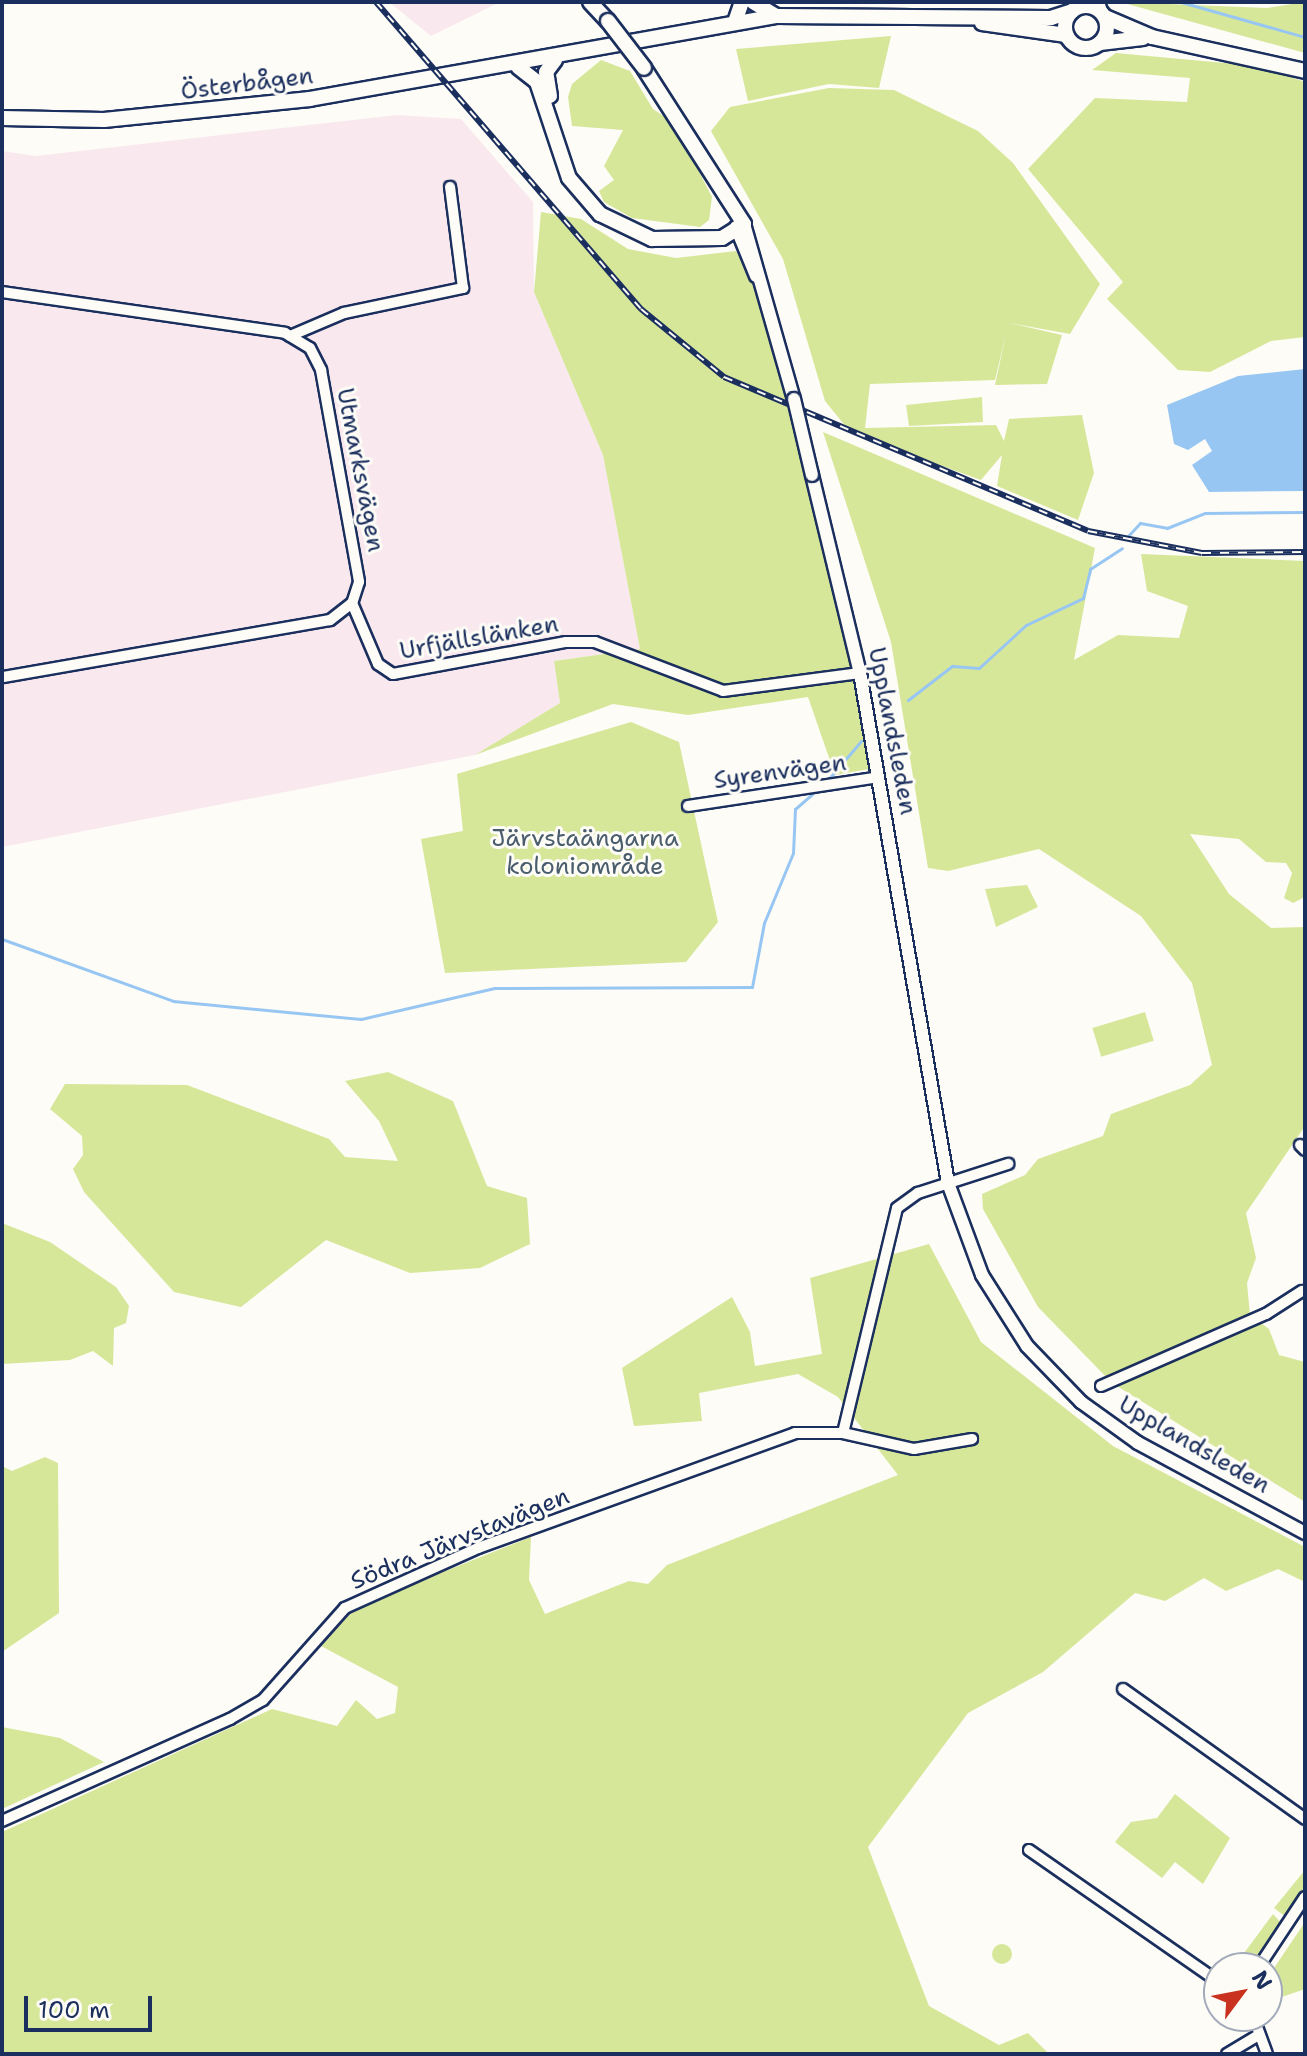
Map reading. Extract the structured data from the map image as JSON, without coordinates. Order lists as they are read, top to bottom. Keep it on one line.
{"streets":{"main road":["Österbågen"],"street":["Utmarksvägen","Urfjällslänken","Upplandsleden","Syrenvägen","Södra Järvstavägen"]},"crossings":[["Utmarksvägen","Urfjällslänken"],["Urfjällslänken","Upplandsleden"],["Upplandsleden","Syrenvägen"]],"parks":["Järvstaängarna koloniområde"],"scale_bar":"100 m","north":"top right"}
